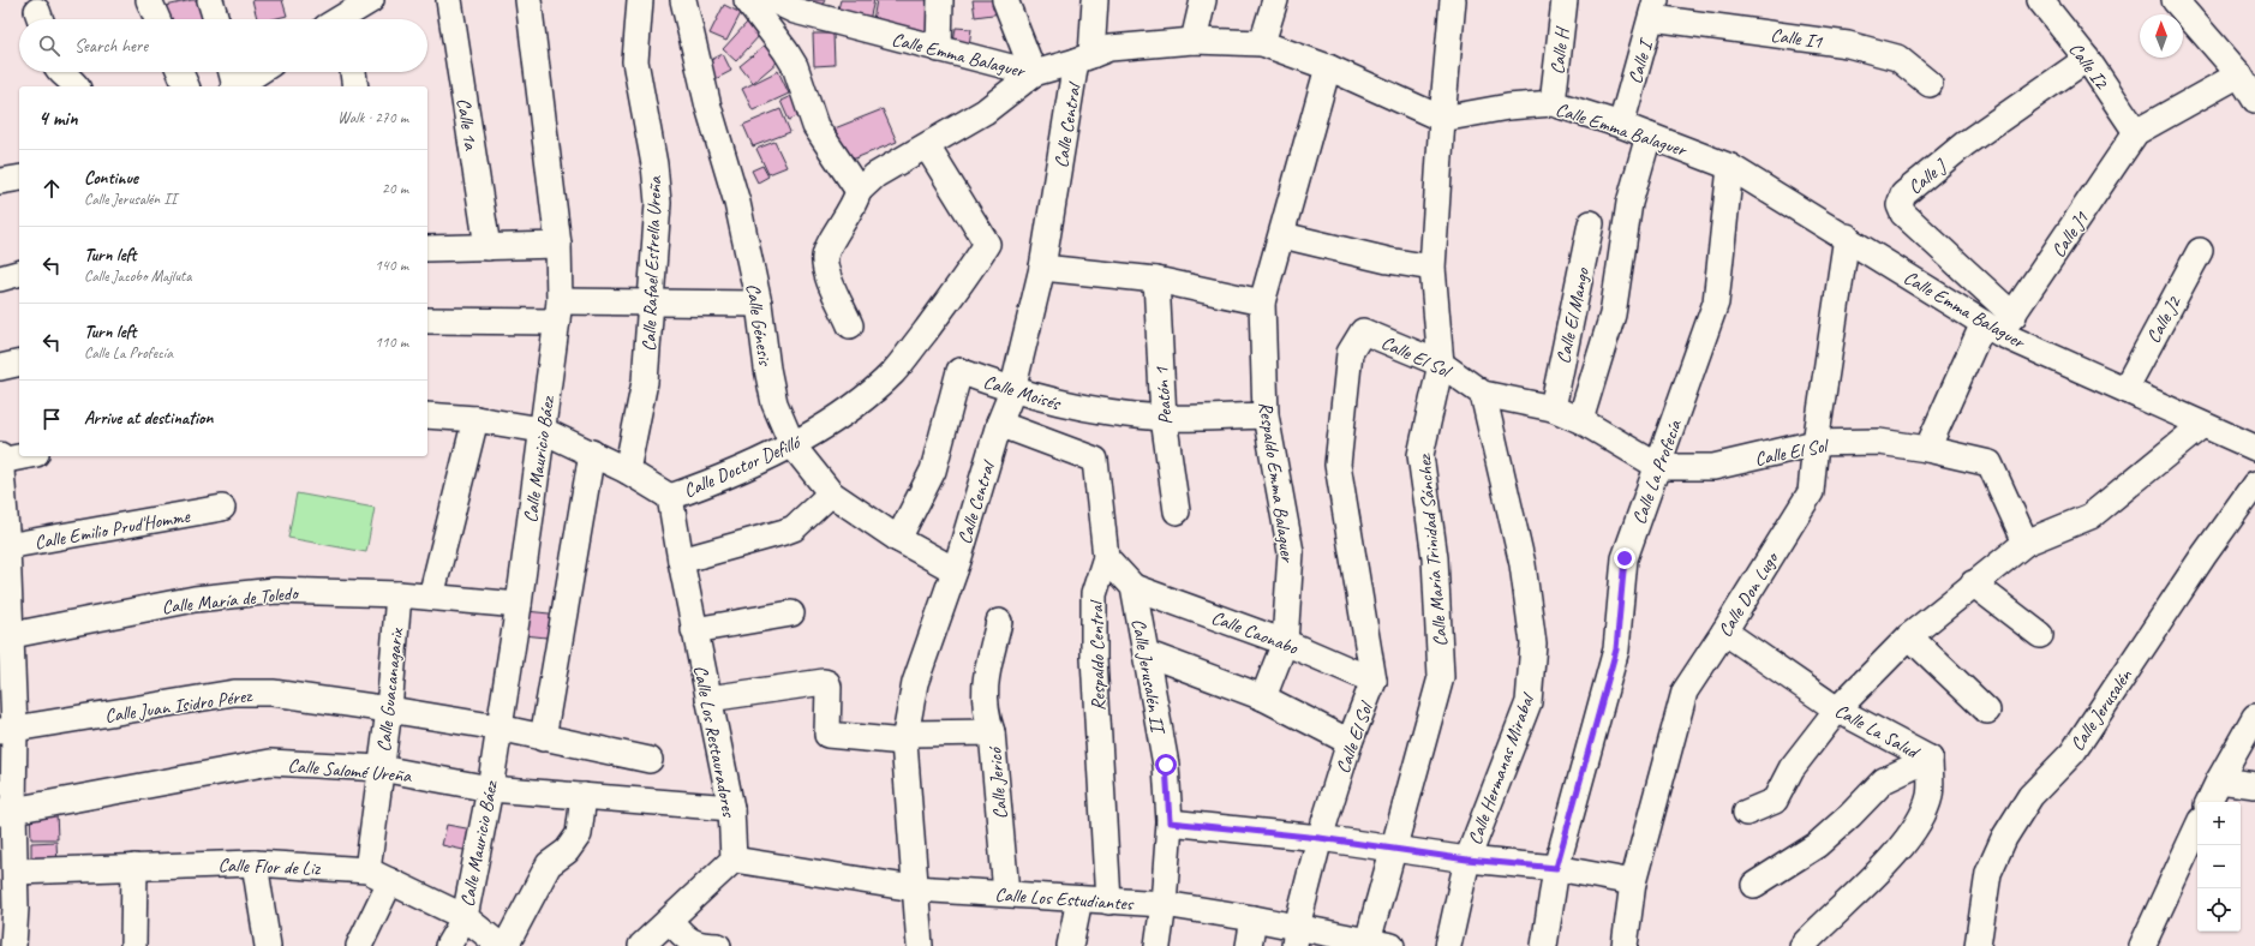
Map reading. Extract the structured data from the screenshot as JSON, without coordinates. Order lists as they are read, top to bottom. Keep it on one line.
{"streets":{"street":["Calle I1","Calle H","Calle Emma Balaguer","Calle I","Calle I2","Calle 1a","Calle Central","Calle J","Calle J1","Calle Rafael Estrella Ureña","Calle El Mango","Calle J2","Calle Génesis","Calle El Sol","Calle Moisés","Peatón 1","Calle Mauricio Báez","Calle Doctor Defilló","Calle La Profecía","Respaldo Emma Balaguer","Calle Emilio Prud'Homme","Calle María Trinidad Sánchez","Calle Don Lugo","Calle María de Toledo","Calle Caonabo","Respaldo Central","Calle Jerusalén II","Calle Guacanagarix","Calle Juan Isidro Pérez","Calle Jerusalén","Calle La Salud","Calle Los Restauradores","Calle Salomé Ureña","Calle Hermanas Mirabal","Calle Jericó","Calle Flor de Liz","Calle Los Estudiantes"]},"crossings":[["Calle I1","Calle I"],["Calle H","Calle Emma Balaguer"],["Calle Emma Balaguer","Calle I"],["Calle Emma Balaguer","Calle Central"],["Calle Emma Balaguer","Calle J"],["Calle Emma Balaguer","Calle J1"],["Calle Emma Balaguer","Calle J2"],["Calle Emma Balaguer","Calle La Profecía"],["Calle Emma Balaguer","Respaldo Emma Balaguer"],["Calle Emma Balaguer","Calle María Trinidad Sánchez"],["Calle Emma Balaguer","Calle Don Lugo"],["Calle I2","Calle J"],["Calle I2","Calle J1"],["Calle Central","Calle Génesis"],["Calle Central","Calle Moisés"],["Calle Central","Respaldo Central"],["Calle Central","Calle Jericó"],["Calle Central","Calle Los Estudiantes"],["Calle J","Calle J1"],["Calle J1","Calle El Sol"],["Calle Rafael Estrella Ureña","Calle Doctor Defilló"],["Calle El Mango","Calle El Sol"],["Calle Génesis","Calle Moisés"],["Calle Génesis","Calle Doctor Defilló"],["Calle El Sol","Calle La Profecía"],["Calle El Sol","Calle María Trinidad Sánchez"],["Calle El Sol","Calle Don Lugo"],["Calle El Sol","Calle Caonabo"],["Calle El Sol","Calle Hermanas Mirabal"],["Calle El Sol","Calle Los Estudiantes"],["Calle Moisés","Peatón 1"],["Calle Moisés","Respaldo Emma Balaguer"],["Calle Mauricio Báez","Calle Doctor Defilló"],["Calle Mauricio Báez","Calle María de Toledo"],["Calle Mauricio Báez","Calle Juan Isidro Pérez"],["Calle Mauricio Báez","Calle Salomé Ureña"],["Calle Mauricio Báez","Calle Flor de Liz"],["Calle Doctor Defilló","Calle Los Restauradores"],["Respaldo Emma Balaguer","Calle Caonabo"],["Calle María Trinidad Sánchez","Calle Los Estudiantes"],["Calle Don Lugo","Calle La Salud"],["Calle María de Toledo","Calle Guacanagarix"],["Calle Caonabo","Calle Jerusalén II"],["Respaldo Central","Calle Los Estudiantes"],["Calle Jerusalén II","Calle Los Estudiantes"],["Calle Guacanagarix","Calle Juan Isidro Pérez"],["Calle Guacanagarix","Calle Salomé Ureña"],["Calle Guacanagarix","Calle Flor de Liz"],["Calle Los Restauradores","Calle Salomé Ureña"],["Calle Los Restauradores","Calle Jericó"],["Calle Los Restauradores","Calle Los Estudiantes"],["Calle Jericó","Calle Los Estudiantes"]],"north":"top","page":{"search":"Search here","heading":["4 min","Walk · 270 m"],"list":[["Continue","Calle Jerusalén II","20 m"],["Turn left","Calle Jacobo Majluta","140 m"],["Turn left","Calle La Profecía","110 m"],"Arrive at destination"],"map_buttons":["+","−"]}}
